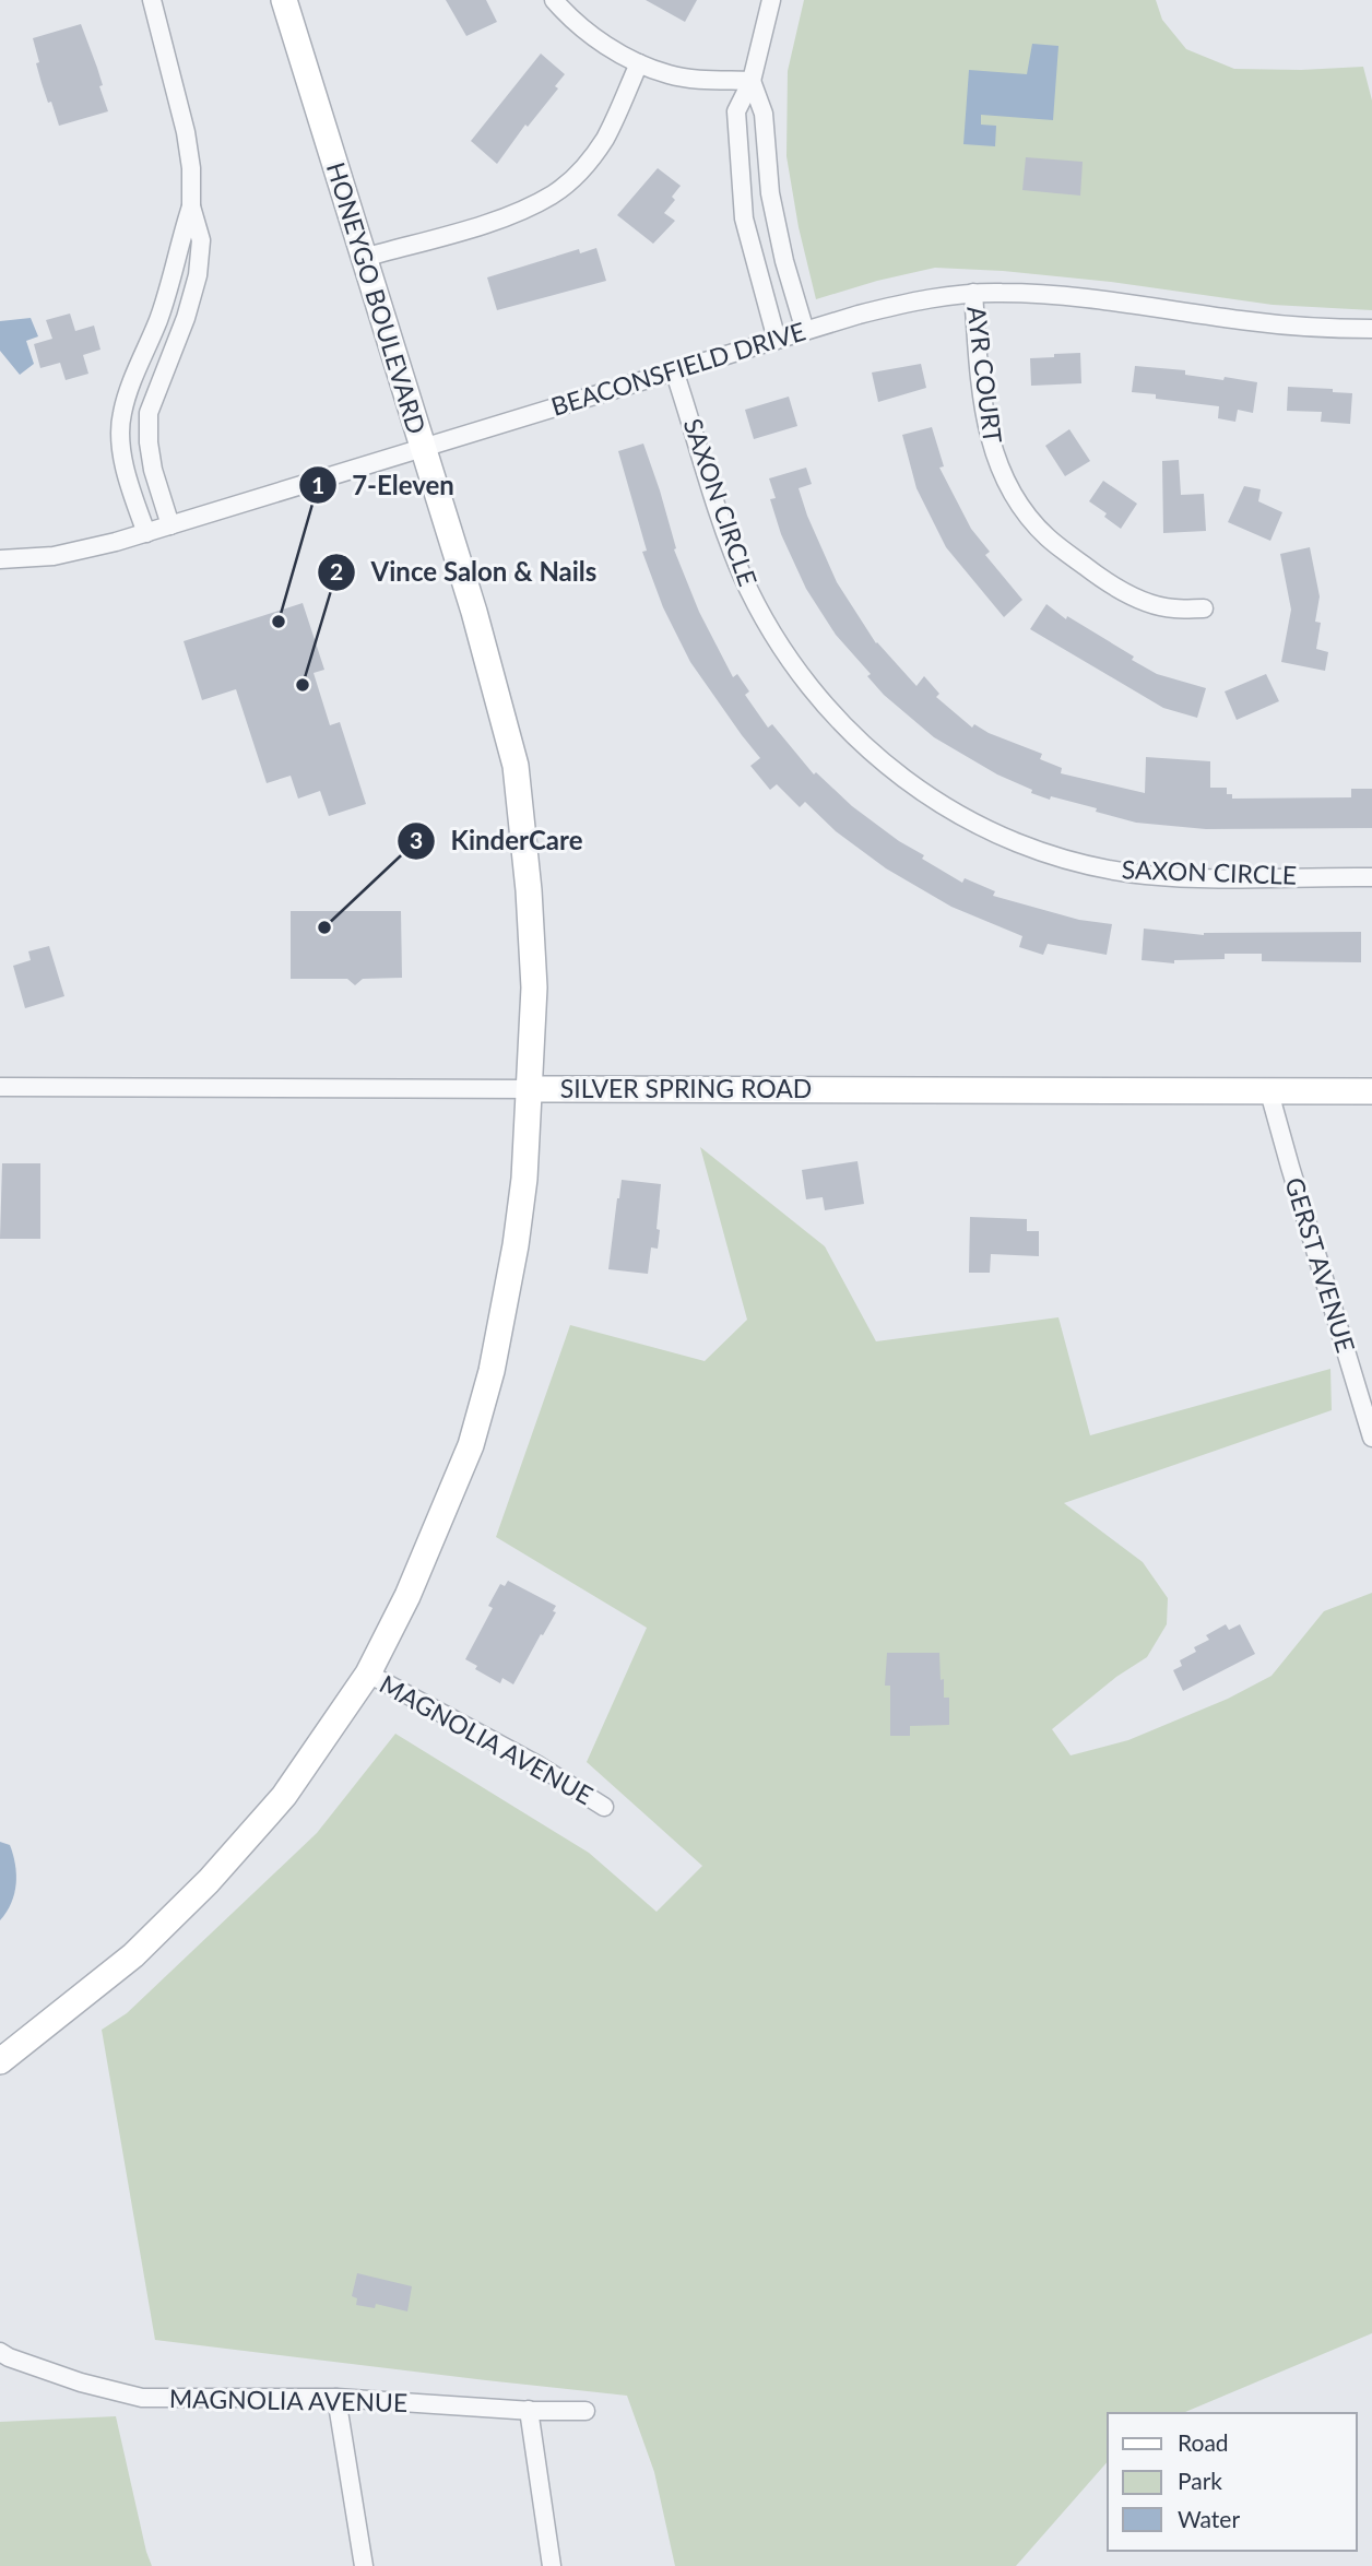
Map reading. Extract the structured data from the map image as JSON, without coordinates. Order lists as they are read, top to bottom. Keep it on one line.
{"streets":{"main road":["HONEYGO BOULEVARD","SILVER SPRING ROAD"],"street":["BEACONSFIELD DRIVE","AYR COURT","SAXON CIRCLE","GERST AVENUE","MAGNOLIA AVENUE"]},"crossings":[["HONEYGO BOULEVARD","BEACONSFIELD DRIVE"],["HONEYGO BOULEVARD","SILVER SPRING ROAD"],["HONEYGO BOULEVARD","MAGNOLIA AVENUE"],["BEACONSFIELD DRIVE","AYR COURT"],["BEACONSFIELD DRIVE","SAXON CIRCLE"],["SILVER SPRING ROAD","GERST AVENUE"]],"places":["7-Eleven","Vince Salon & Nails","KinderCare"],"legend":["Road","Park","Water"]}
